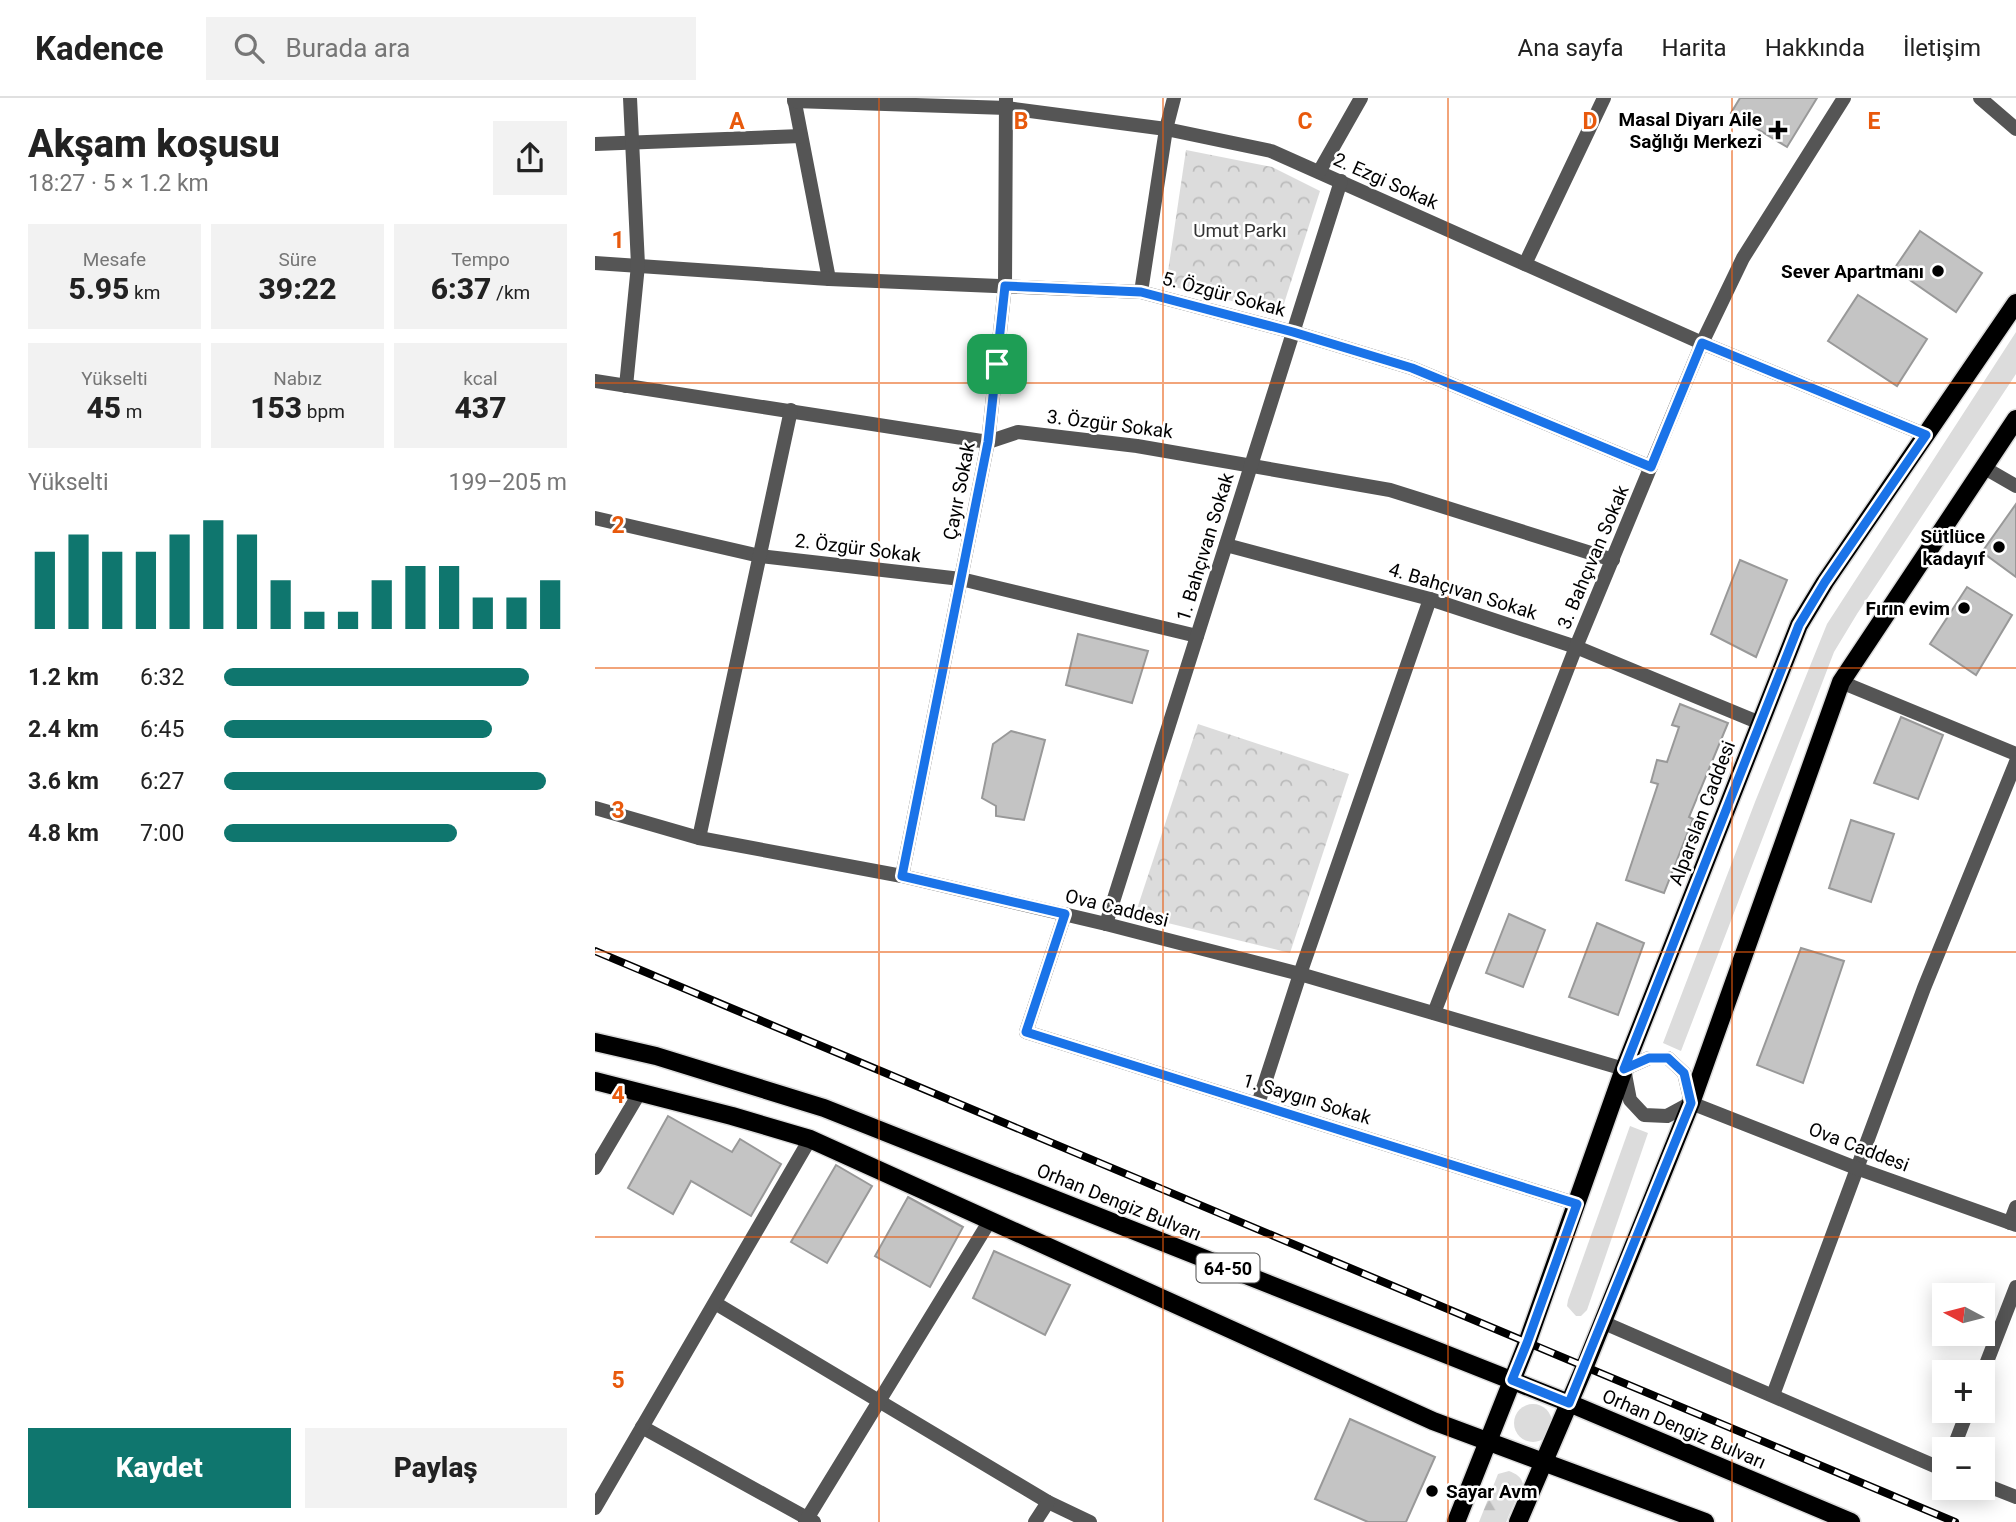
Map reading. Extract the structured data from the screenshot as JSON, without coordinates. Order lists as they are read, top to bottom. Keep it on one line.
{"streets":{"main road":["Alparslan Caddesi","Orhan Dengiz Bulvarı","64-50"],"street":["2. Ezgi Sokak","5. Özgür Sokak","3. Özgür Sokak","Çayır Sokak","1. Bahçıvan Sokak","2. Özgür Sokak","3. Bahçıvan Sokak","4. Bahçıvan Sokak","Ova Caddesi","1. Saygın Sokak"]},"crossings":[["2. Ezgi Sokak","Çayır Sokak"],["2. Ezgi Sokak","1. Bahçıvan Sokak"],["2. Ezgi Sokak","3. Bahçıvan Sokak"],["2. Ezgi Sokak","Alparslan Caddesi"],["5. Özgür Sokak","Çayır Sokak"],["5. Özgür Sokak","1. Bahçıvan Sokak"],["5. Özgür Sokak","3. Bahçıvan Sokak"],["3. Özgür Sokak","Çayır Sokak"],["3. Özgür Sokak","1. Bahçıvan Sokak"],["3. Özgür Sokak","3. Bahçıvan Sokak"],["Çayır Sokak","2. Özgür Sokak"],["Çayır Sokak","Ova Caddesi"],["1. Bahçıvan Sokak","2. Özgür Sokak"],["1. Bahçıvan Sokak","4. Bahçıvan Sokak"],["1. Bahçıvan Sokak","Ova Caddesi"],["3. Bahçıvan Sokak","4. Bahçıvan Sokak"],["3. Bahçıvan Sokak","Ova Caddesi"],["4. Bahçıvan Sokak","Alparslan Caddesi"],["Alparslan Caddesi","Ova Caddesi"],["Alparslan Caddesi","1. Saygın Sokak"],["Alparslan Caddesi","Orhan Dengiz Bulvarı"],["Ova Caddesi","1. Saygın Sokak"]],"parks":["Umut Parkı"],"places":{"health":["Masal Diyarı Aile Sağlığı Merkezi"],"other":["Sever Apartmanı","Sütlüce kadayıf","Fırın evim","Sayar Avm"]},"north":"left","page":{"header":"Kadence","search":"Burada ara","nav":["Ana sayfa","Harita","Hakkında","İletişim"],"heading":["Akşam koşusu","18:27 · 5 × 1.2 km"],"stats":[["Mesafe","5.95 km"],["Süre","39:22"],["Tempo","6:37 /km"],["Yükselti","45 m"],["Nabız","153 bpm"],["kcal","437"]],"chart":["Yükselti","199–205 m"],"list":[{"name":"1.2 km","note":"6:32"},{"name":"2.4 km","note":"6:45"},{"name":"3.6 km","note":"6:27"},{"name":"4.8 km","note":"7:00"}],"map_buttons":["+","−"],"buttons":["Kaydet","Paylaş"]},"grid":{"columns":["A","B","C","D","E"],"rows":["1","2","3","4","5"]}}
